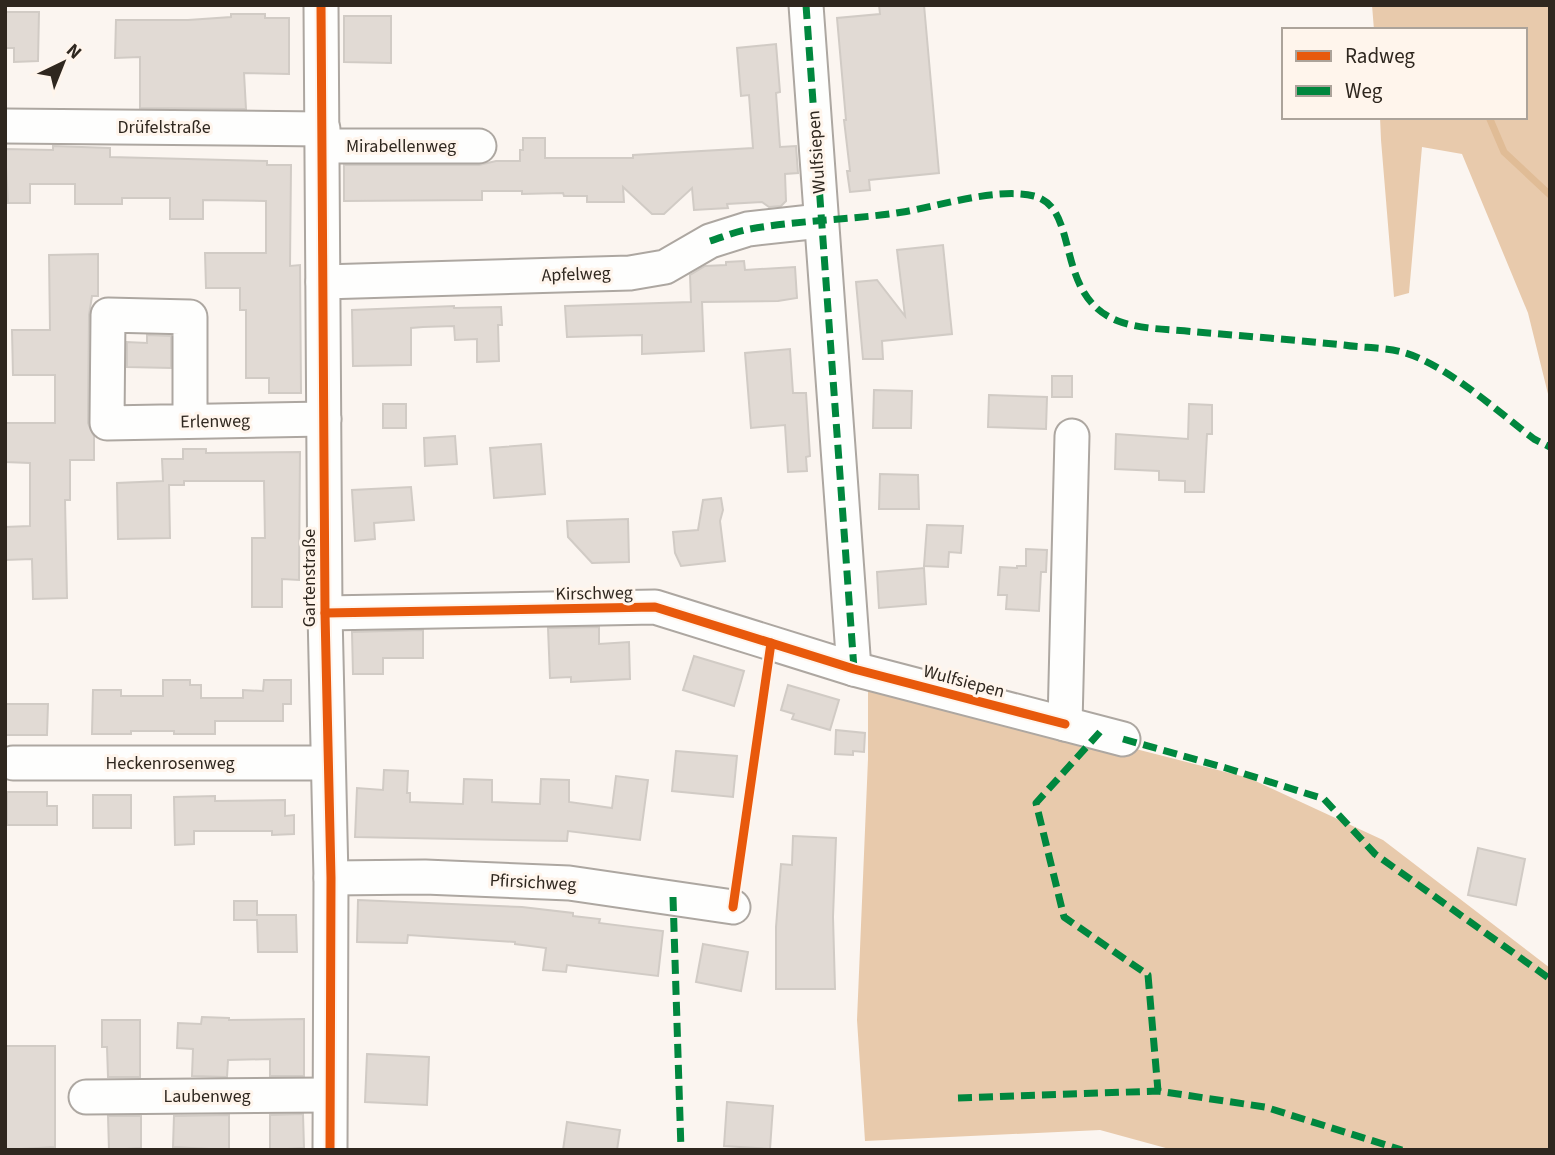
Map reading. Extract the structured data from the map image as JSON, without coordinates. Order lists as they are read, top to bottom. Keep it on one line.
{"streets":{"street":["Drüfelstraße","Mirabellenweg","Wulfsiepen","Apfelweg","Erlenweg","Gartenstraße","Kirschweg","Heckenrosenweg","Pfirsichweg","Laubenweg"]},"crossings":[["Drüfelstraße","Mirabellenweg"],["Drüfelstraße","Gartenstraße"],["Mirabellenweg","Gartenstraße"],["Wulfsiepen","Apfelweg"],["Wulfsiepen","Kirschweg"],["Apfelweg","Gartenstraße"],["Erlenweg","Gartenstraße"],["Gartenstraße","Kirschweg"],["Gartenstraße","Heckenrosenweg"],["Gartenstraße","Pfirsichweg"],["Gartenstraße","Laubenweg"]],"legend":["Radweg","Weg"],"north":"top right"}
